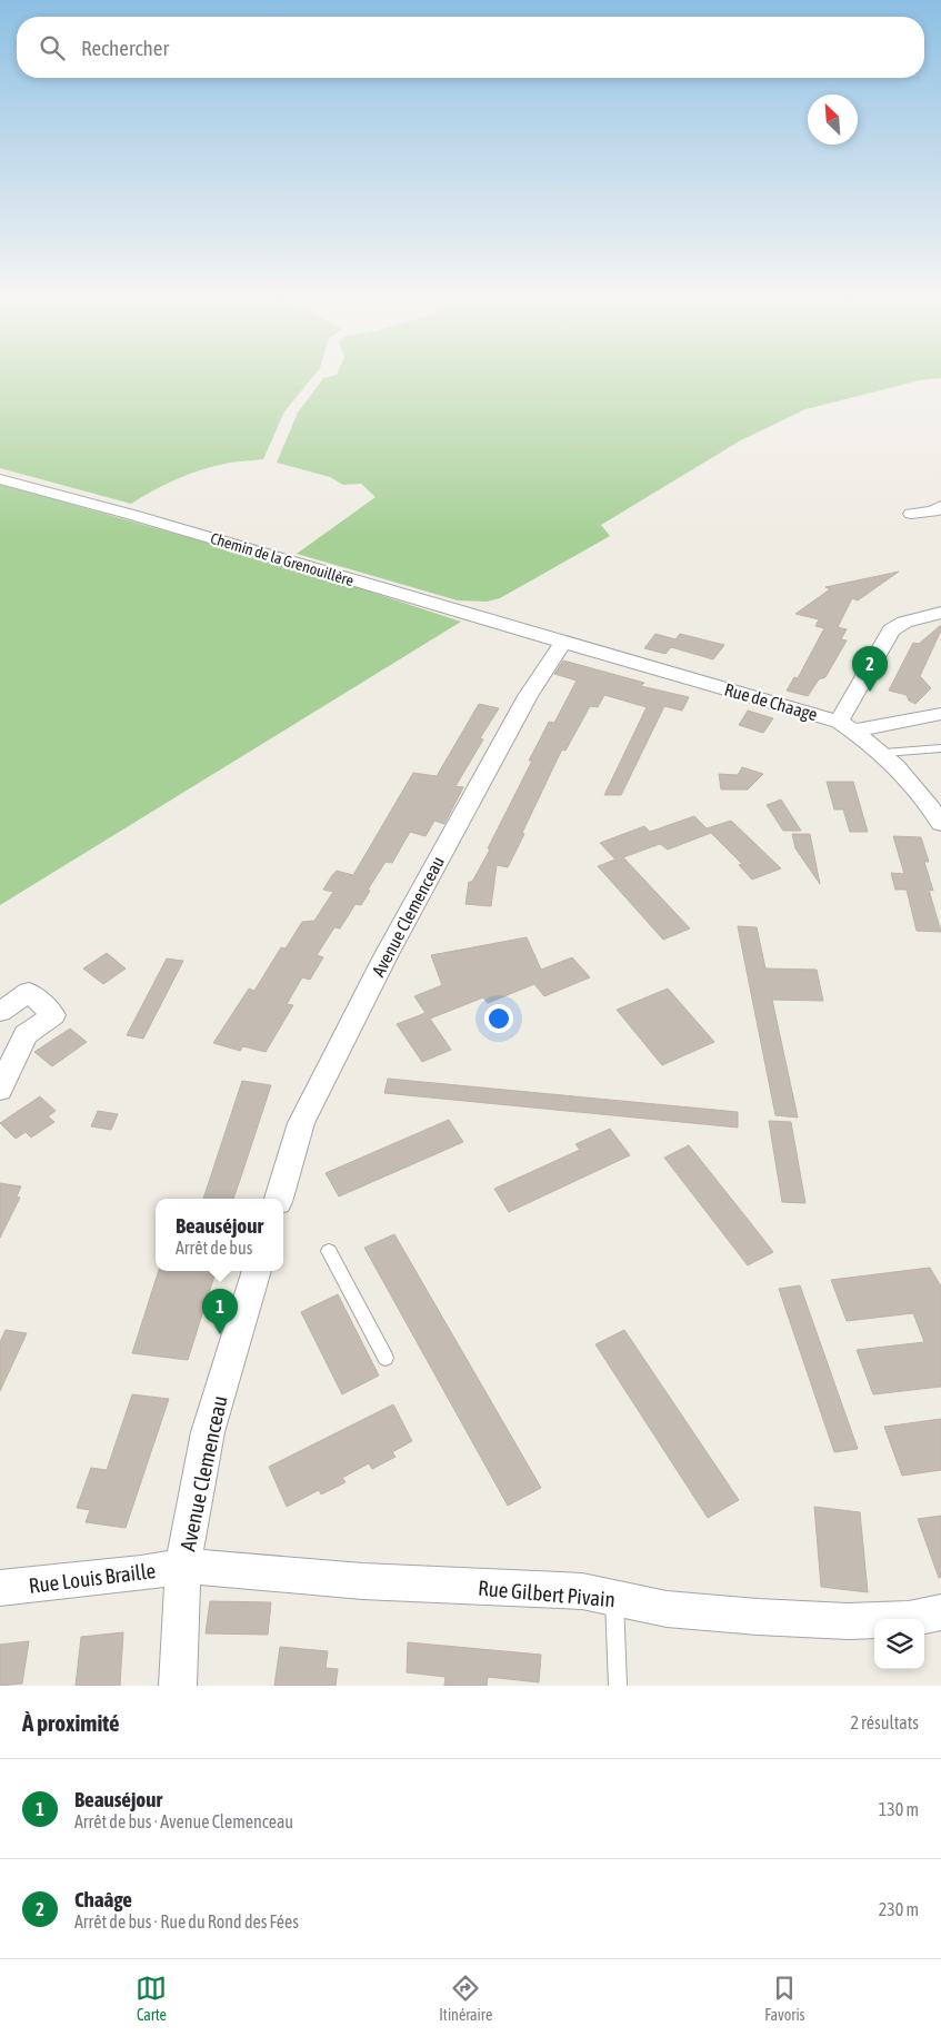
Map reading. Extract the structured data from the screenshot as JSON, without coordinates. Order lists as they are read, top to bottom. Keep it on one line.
{"streets":{"street":["Chemin de la Grenouillère","Rue de Chaage","Avenue Clemenceau","Rue Louis Braille","Rue Gilbert Pivain"]},"crossings":[["Chemin de la Grenouillère","Rue de Chaage"],["Chemin de la Grenouillère","Avenue Clemenceau"],["Rue de Chaage","Avenue Clemenceau"],["Avenue Clemenceau","Rue Louis Braille"],["Avenue Clemenceau","Rue Gilbert Pivain"],["Rue Louis Braille","Rue Gilbert Pivain"]],"north":"top left","page":{"search":"Rechercher","pins":["2","1"],"popup":["Beauséjour","Arrêt de bus"],"heading":["À proximité","2 résultats"],"list":[{"mark":"1","name":"Beauséjour","note":"Arrêt de bus · Avenue Clemenceau","value":"130 m"},{"mark":"2","name":"Chaâge","note":"Arrêt de bus · Rue du Rond des Fées","value":"230 m"}],"nav":["Carte","Itinéraire","Favoris"]}}
